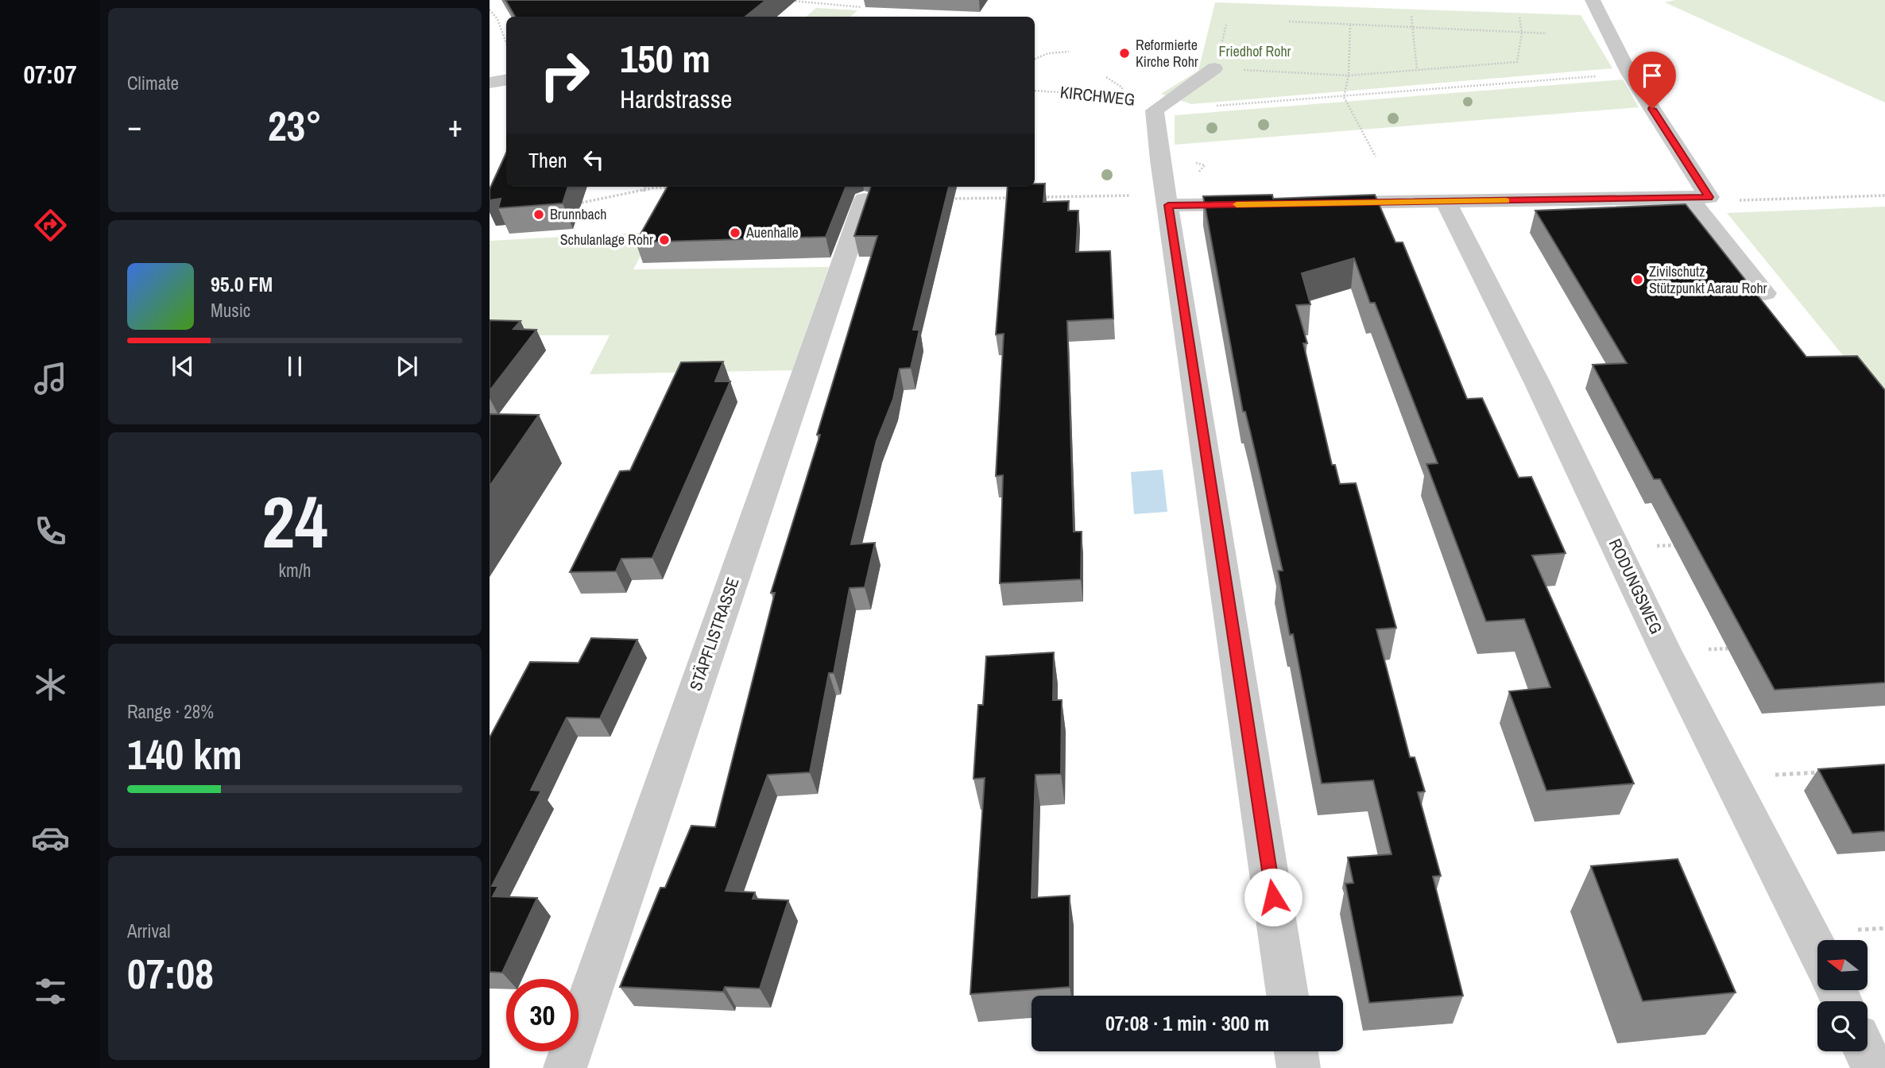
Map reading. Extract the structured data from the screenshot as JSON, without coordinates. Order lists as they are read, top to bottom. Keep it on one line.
{"streets":{"street":["KIRCHWEG","RODUNGSWEG","STÄPFLISTRASSE"]},"parks":["Friedhof Rohr"],"places":["Reformierte Kirche Rohr","Brunnbach","Auenhalle","Schulanlage Rohr","Zivilschutz Stützpunkt Aarau Rohr"],"north":"left","page":{"tabs":"07:07","tile":["Climate",["24","km/h"],["Range · 28%","140 km"],["Arrival","07:08"]],"turn":["150 m","Hardstrasse"],"heat":["−","23°","+"],"then":"Then","song":["95.0 FM","Music"],"limit":"30","trip":"07:08 · 1 min · 300 m"}}
